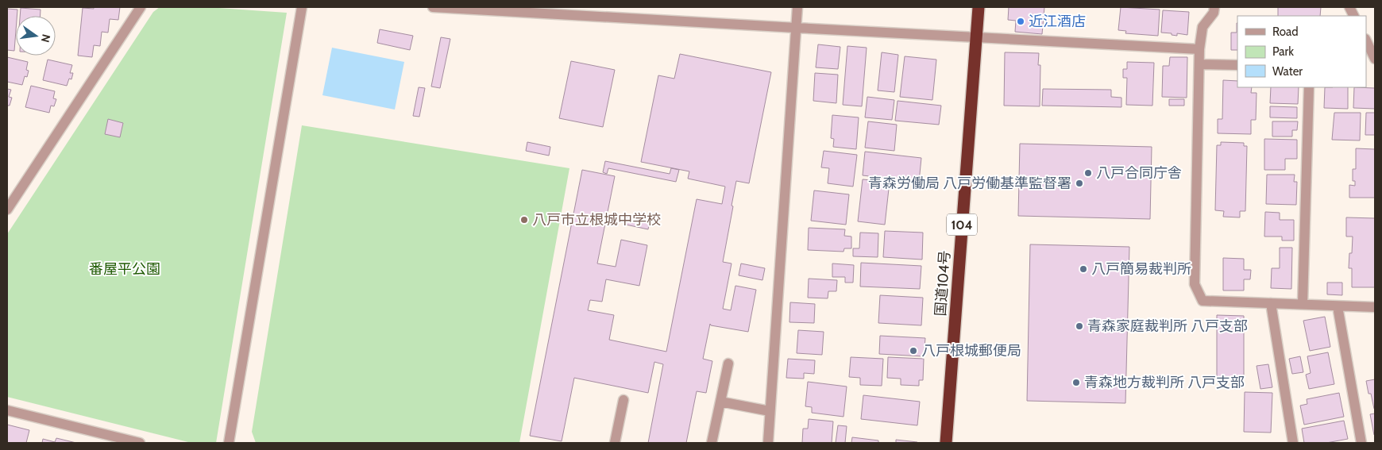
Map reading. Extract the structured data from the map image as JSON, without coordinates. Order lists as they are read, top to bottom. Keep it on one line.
{"streets":{"highway":["104","国道104号"]},"parks":["番屋平公園"],"places":["近江酒店","八戸合同庁舎","青森労働局 八戸労働基準監督署","八戸市立根城中学校","八戸簡易裁判所","青森家庭裁判所 八戸支部","八戸根城郵便局","青森地方裁判所 八戸支部"],"legend":["Road","Park","Water"],"north":"right"}
